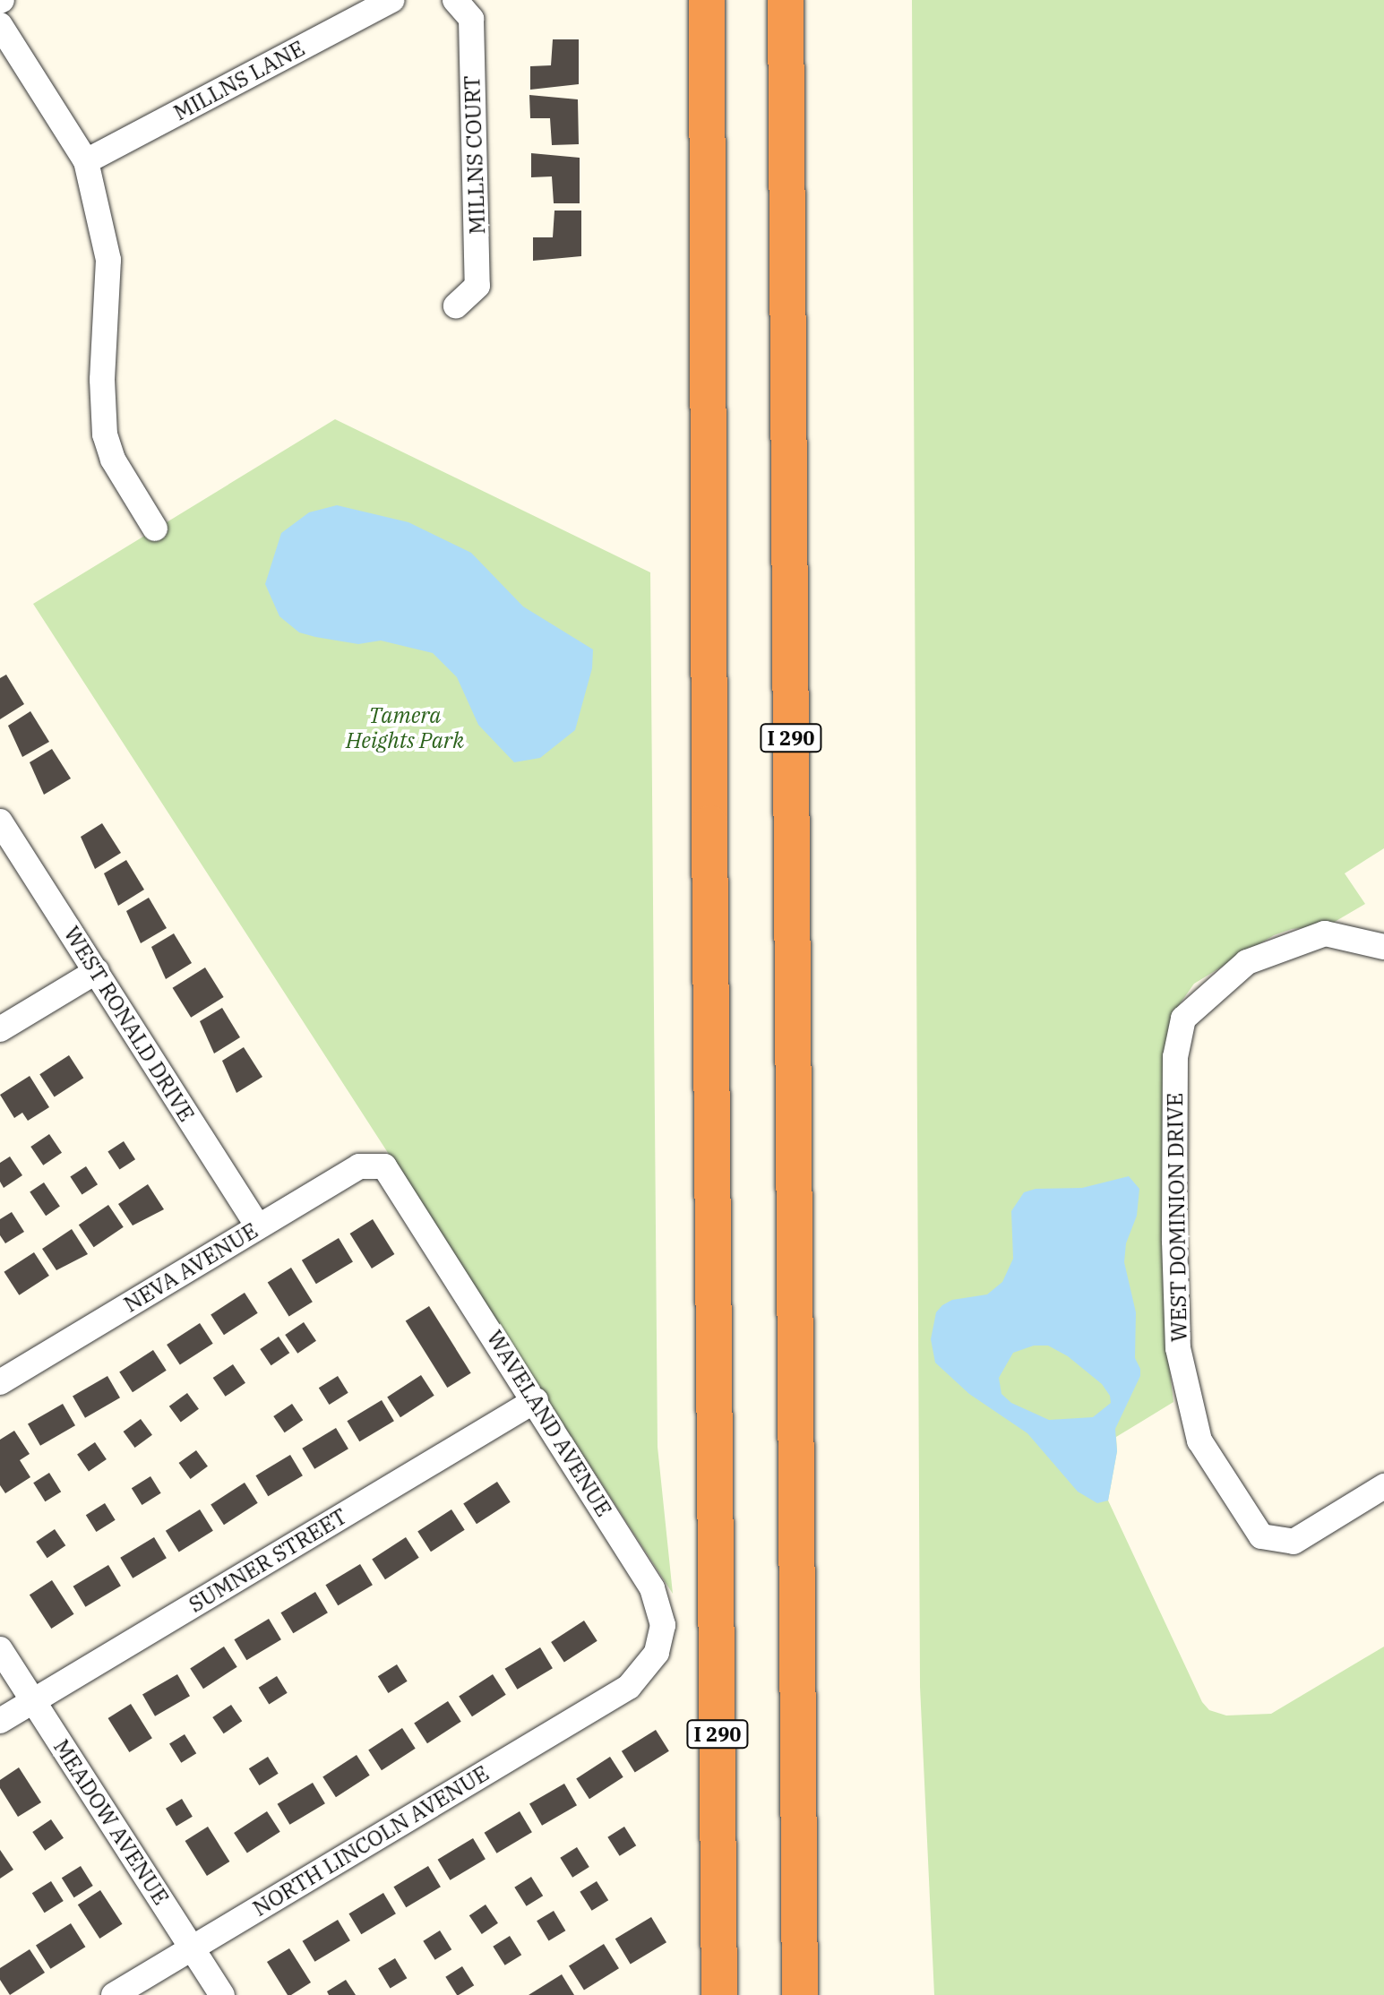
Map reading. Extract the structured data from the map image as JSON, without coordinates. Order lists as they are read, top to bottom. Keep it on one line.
{"streets":{"highway":["I 290"],"street":["MILLNS LANE","MILLNS COURT","WEST RONALD DRIVE","WEST DOMINION DRIVE","NEVA AVENUE","WAVELAND AVENUE","SUMNER STREET","MEADOW AVENUE","NORTH LINCOLN AVENUE"]},"crossings":[["WEST RONALD DRIVE","NEVA AVENUE"],["NEVA AVENUE","WAVELAND AVENUE"],["WAVELAND AVENUE","SUMNER STREET"],["WAVELAND AVENUE","NORTH LINCOLN AVENUE"],["SUMNER STREET","MEADOW AVENUE"],["MEADOW AVENUE","NORTH LINCOLN AVENUE"]],"parks":["Tamera Heights Park"]}
